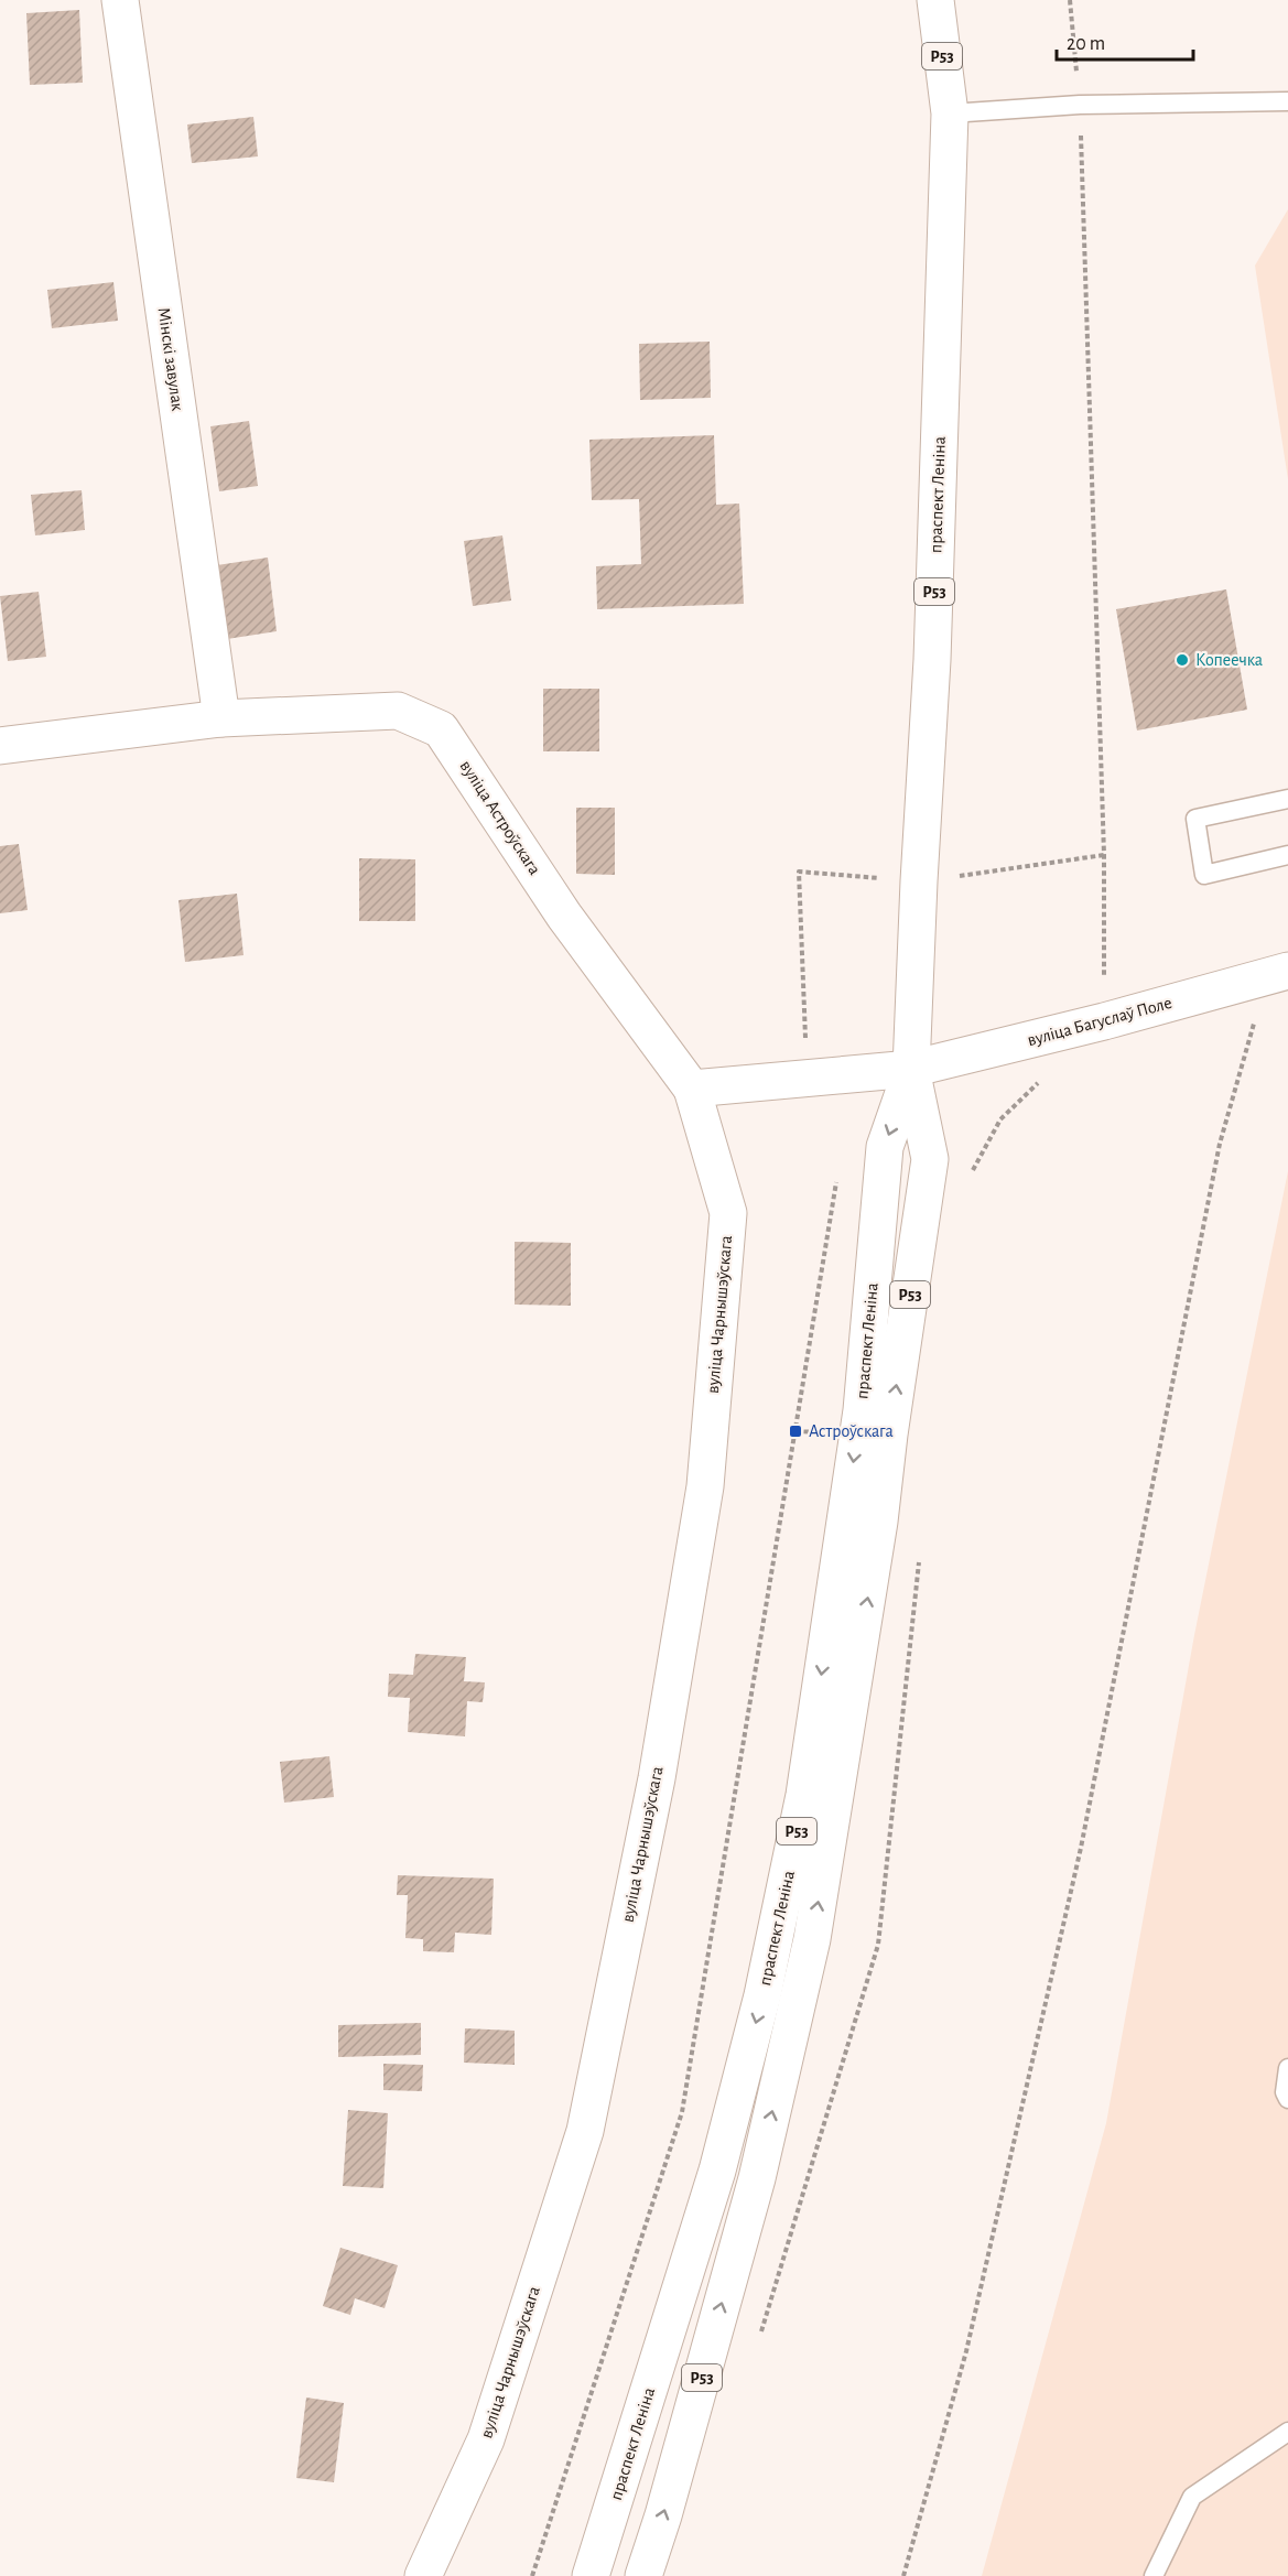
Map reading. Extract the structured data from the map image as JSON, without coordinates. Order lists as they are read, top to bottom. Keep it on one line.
{"streets":{"main road":["Р53","Мінскі завулак","праспект Леніна","вуліца Астроўскага","вуліца Багуслаў Поле","вуліца Чарнышэўскага"]},"crossings":[["Мінскі завулак","вуліца Астроўскага"],["праспект Леніна","вуліца Багуслаў Поле"],["вуліца Астроўскага","вуліца Чарнышэўскага"]],"places":{"other":["Копеечка"],"transit":["Астроўскага"]},"scale_bar":"20 m"}
